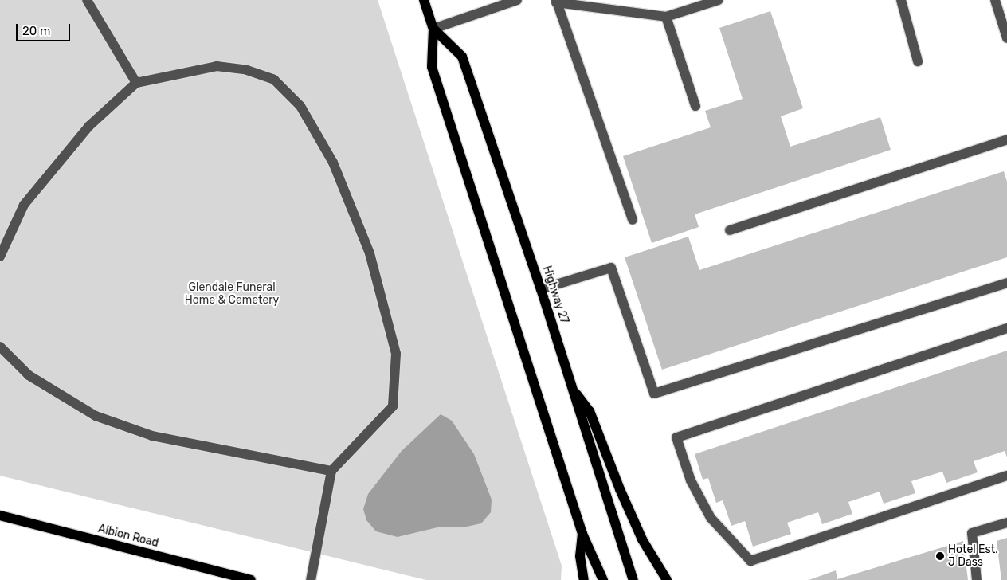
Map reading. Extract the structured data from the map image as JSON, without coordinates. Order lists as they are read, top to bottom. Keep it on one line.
{"streets":{"main road":["Highway 27","Albion Road"]},"parks":["Glendale Funeral Home & Cemetery"],"places":["Hotel Est. J Dass"],"scale_bar":"20 m"}
